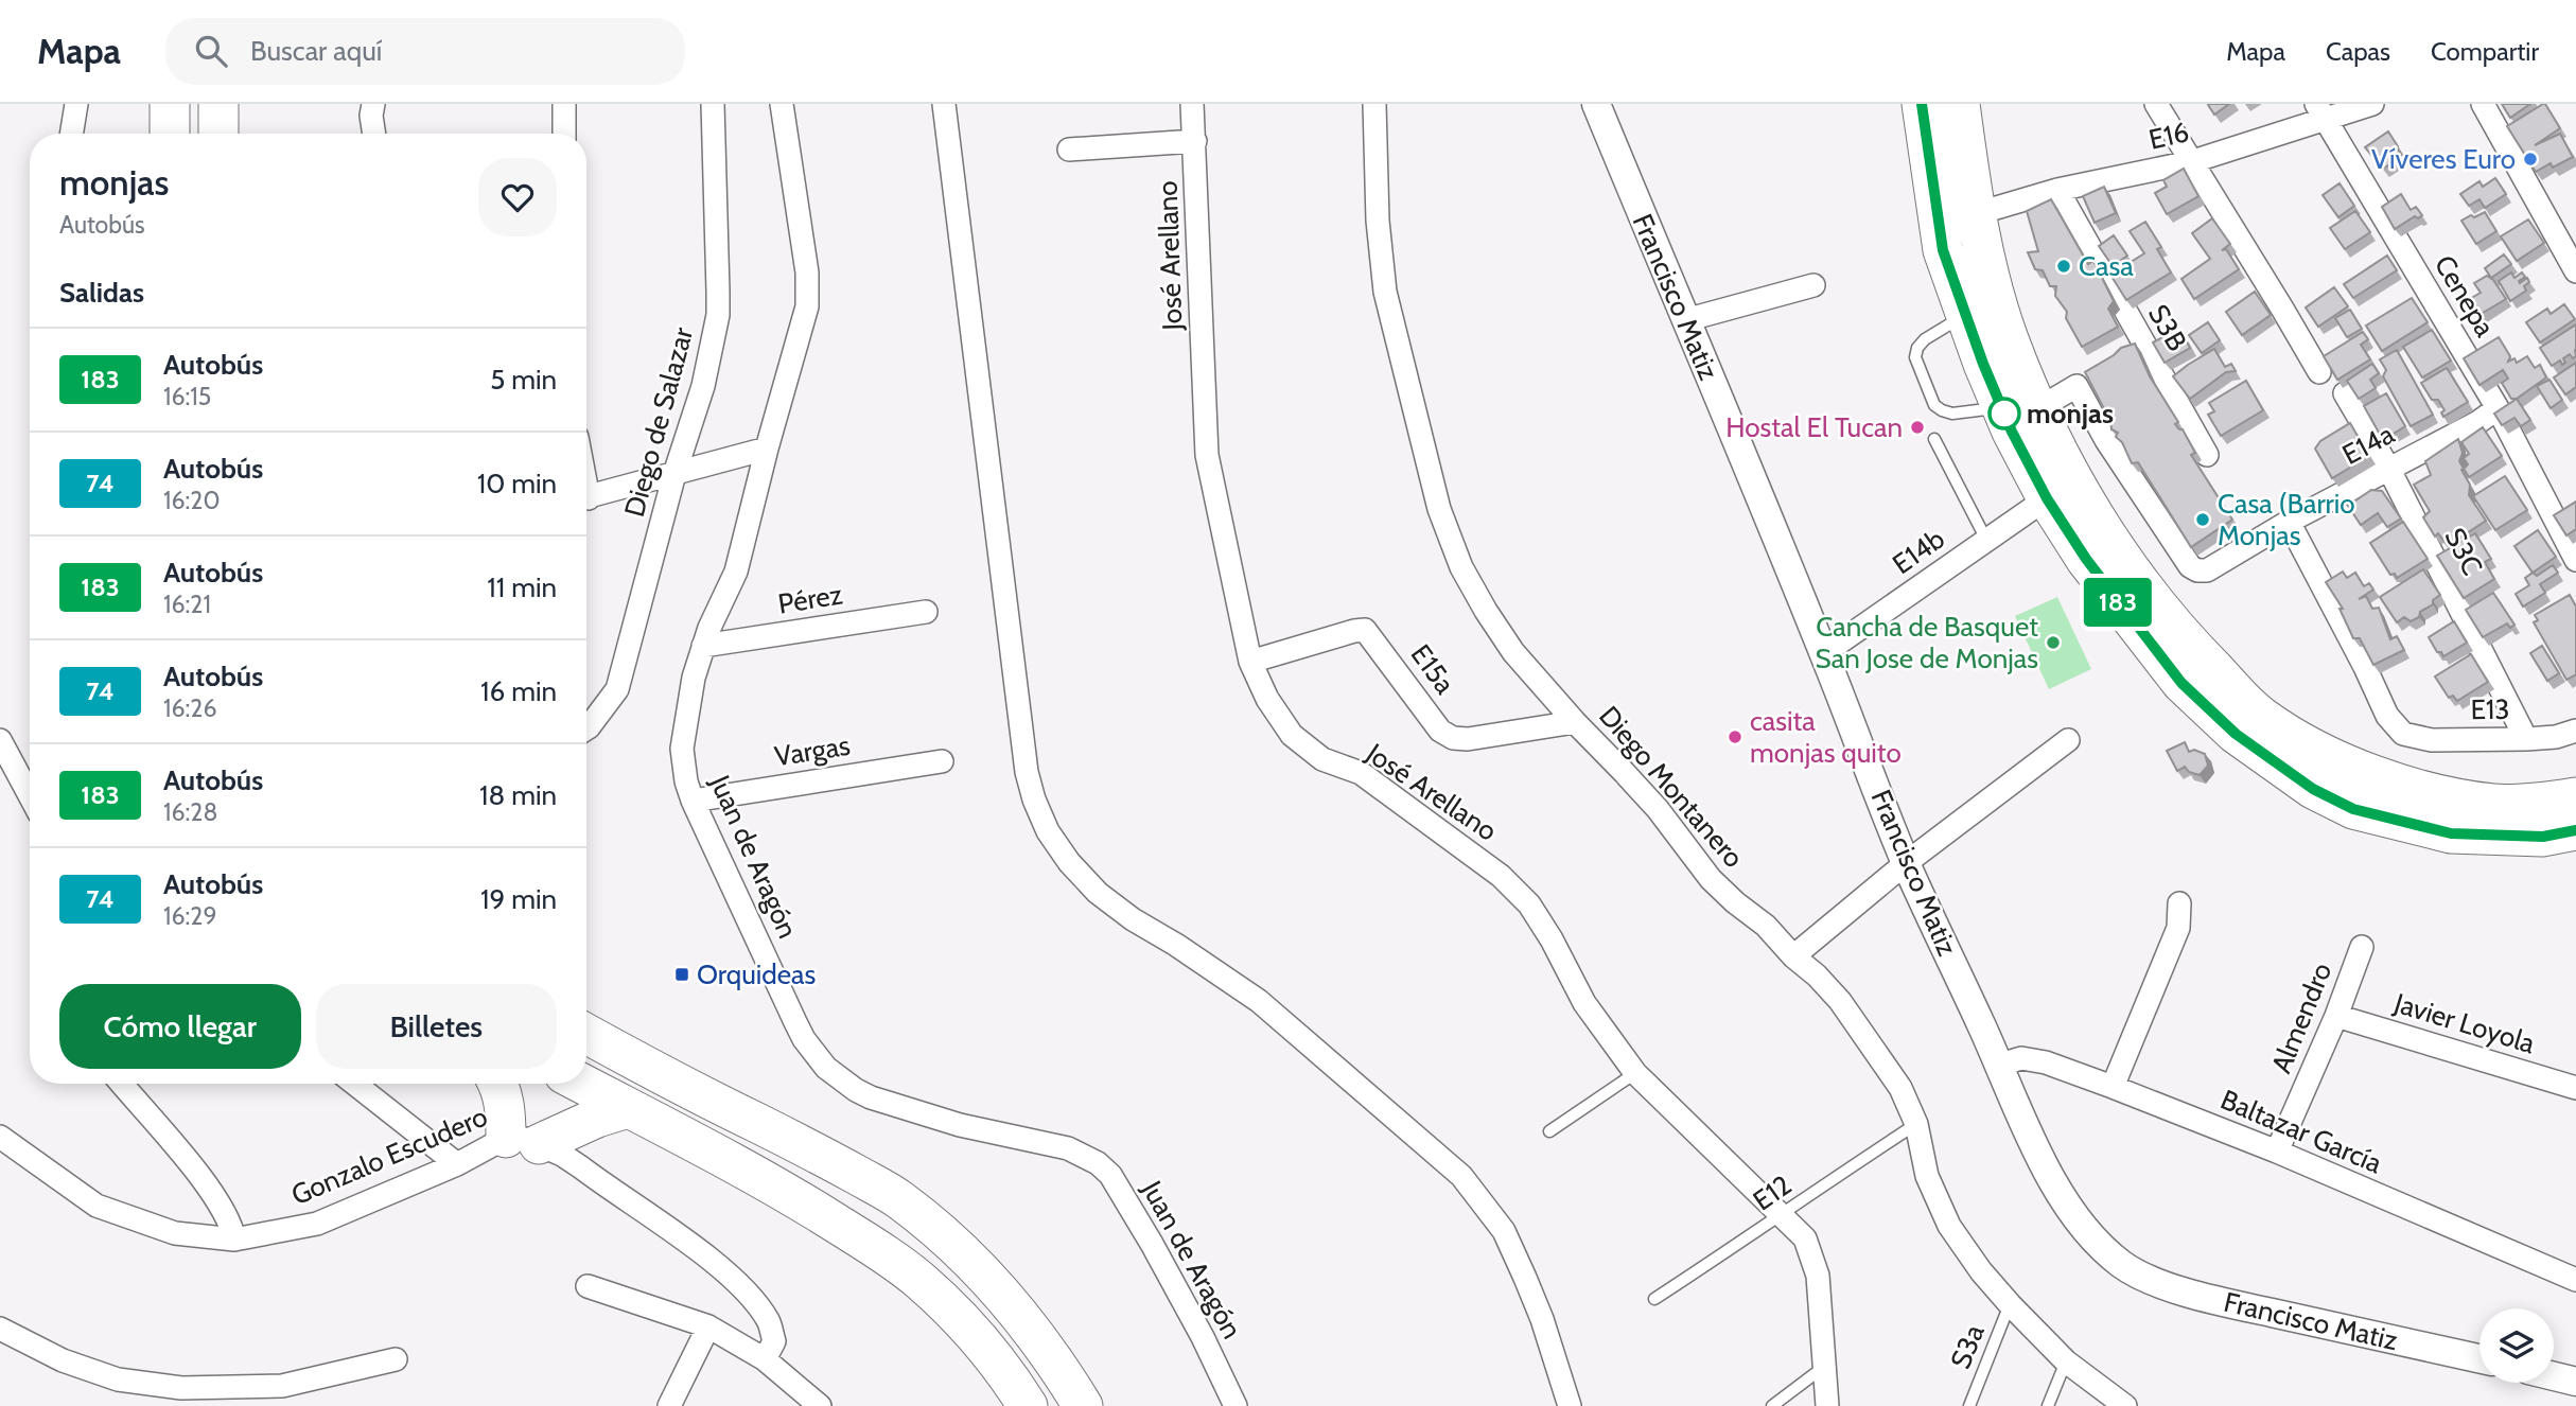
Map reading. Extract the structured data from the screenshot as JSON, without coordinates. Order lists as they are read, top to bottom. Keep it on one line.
{"streets":{"street":["E16","José Arellano","Cenepa","Francisco Matiz","S3B","Diego de Salazar","E14a","E14b","S3C","Pérez","E15a","E13","Vargas","Diego Montanero","Juan de Aragón","Almendro","Javier Loyola","Baltazar García","Gonzalo Escudero"],"lane":["E12","S3a"]},"crossings":[["E16","Cenepa"],["E16","S3B"],["José Arellano","E15a"],["José Arellano","E12"],["Cenepa","E14a"],["Francisco Matiz","E14b"],["Francisco Matiz","Baltazar García"],["E14a","S3C"],["E14a","E13"],["S3C","E13"],["Pérez","Juan de Aragón"],["E15a","Diego Montanero"],["Vargas","Juan de Aragón"],["Diego Montanero","E12"],["Diego Montanero","S3a"],["Almendro","Javier Loyola"],["Almendro","Baltazar García"]],"places":{"other":["Víveres Euro","Casa","monjas","Hostal El Tucan","Casa (Barrio Monjas","Cancha de Basquet San Jose de Monjas","casita monjas quito"],"transit":["Orquideas"]},"lines":["bus line 183"],"page":{"header":"Mapa","search":"Buscar aquí","nav":["Mapa","Capas","Compartir"],"on_map":"183","heading":[["monjas","Autobús"],"Salidas"],"list":[{"mark":"183","name":"Autobús","note":"16:15","value":"5 min"},{"mark":"74","name":"Autobús","note":"16:20","value":"10 min"},{"mark":"183","name":"Autobús","note":"16:21","value":"11 min"},{"mark":"74","name":"Autobús","note":"16:26","value":"16 min"},{"mark":"183","name":"Autobús","note":"16:28","value":"18 min"},{"mark":"74","name":"Autobús","note":"16:29","value":"19 min"}],"buttons":["Cómo llegar","Billetes"]}}
